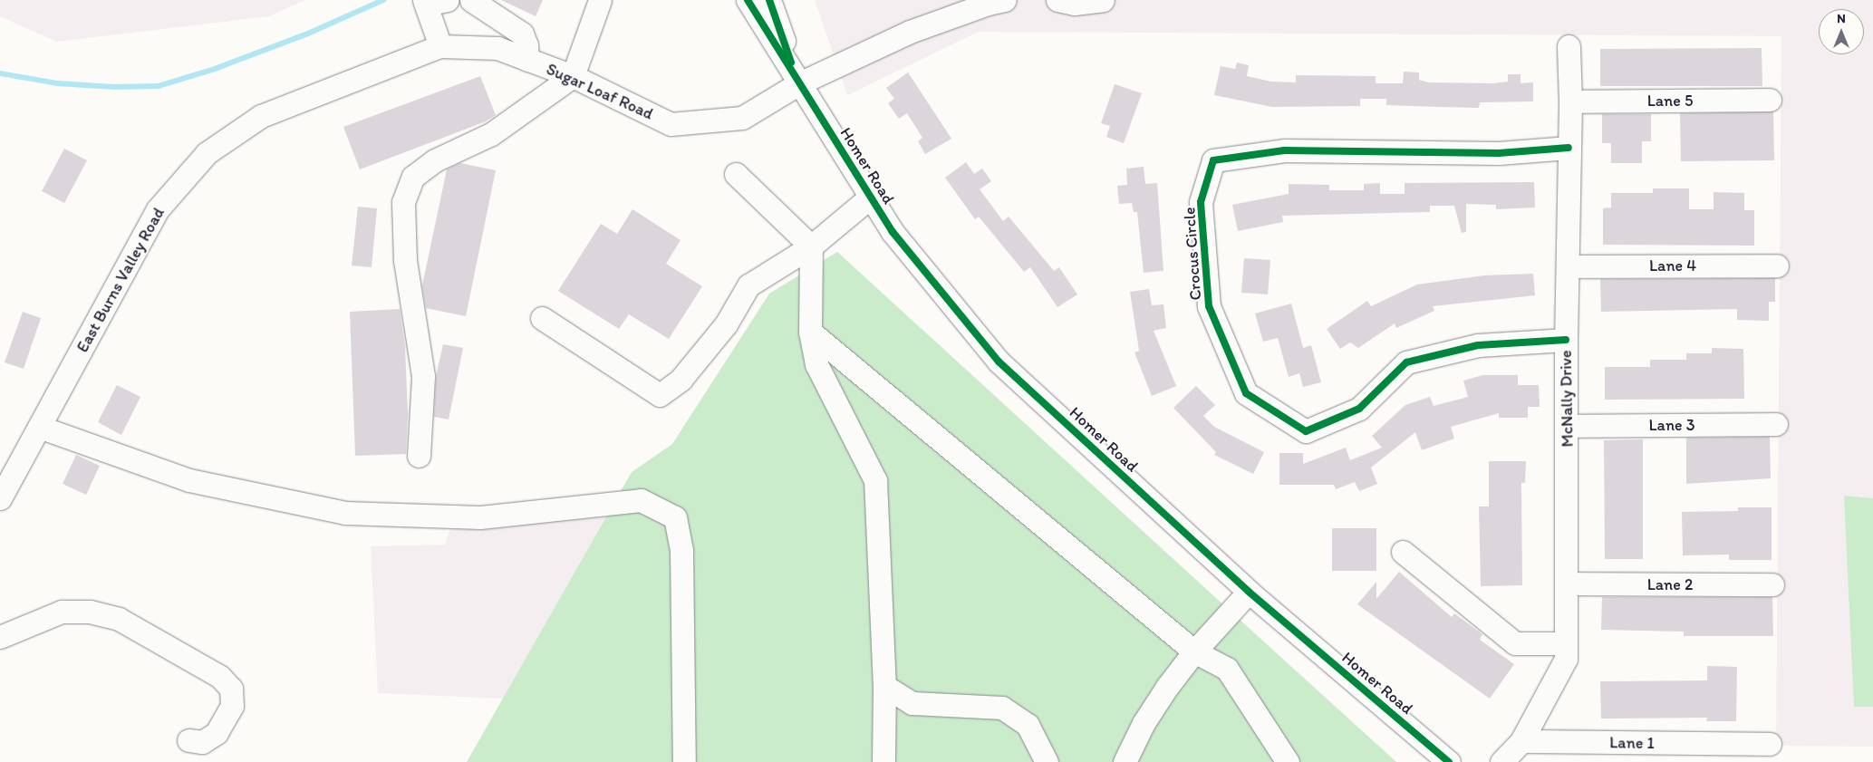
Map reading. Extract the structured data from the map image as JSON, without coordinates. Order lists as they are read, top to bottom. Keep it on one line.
{"streets":{"street":["Sugar Loaf Road","Lane 5","Homer Road","Crocus Circle","Lane 4","East Burns Valley Road","McNally Drive","Lane 3","Lane 2","Lane 1"]},"crossings":[["Sugar Loaf Road","Homer Road"],["Sugar Loaf Road","East Burns Valley Road"],["Lane 5","McNally Drive"],["Crocus Circle","McNally Drive"],["Lane 4","McNally Drive"],["McNally Drive","Lane 3"],["McNally Drive","Lane 2"],["McNally Drive","Lane 1"]],"north":"top"}
